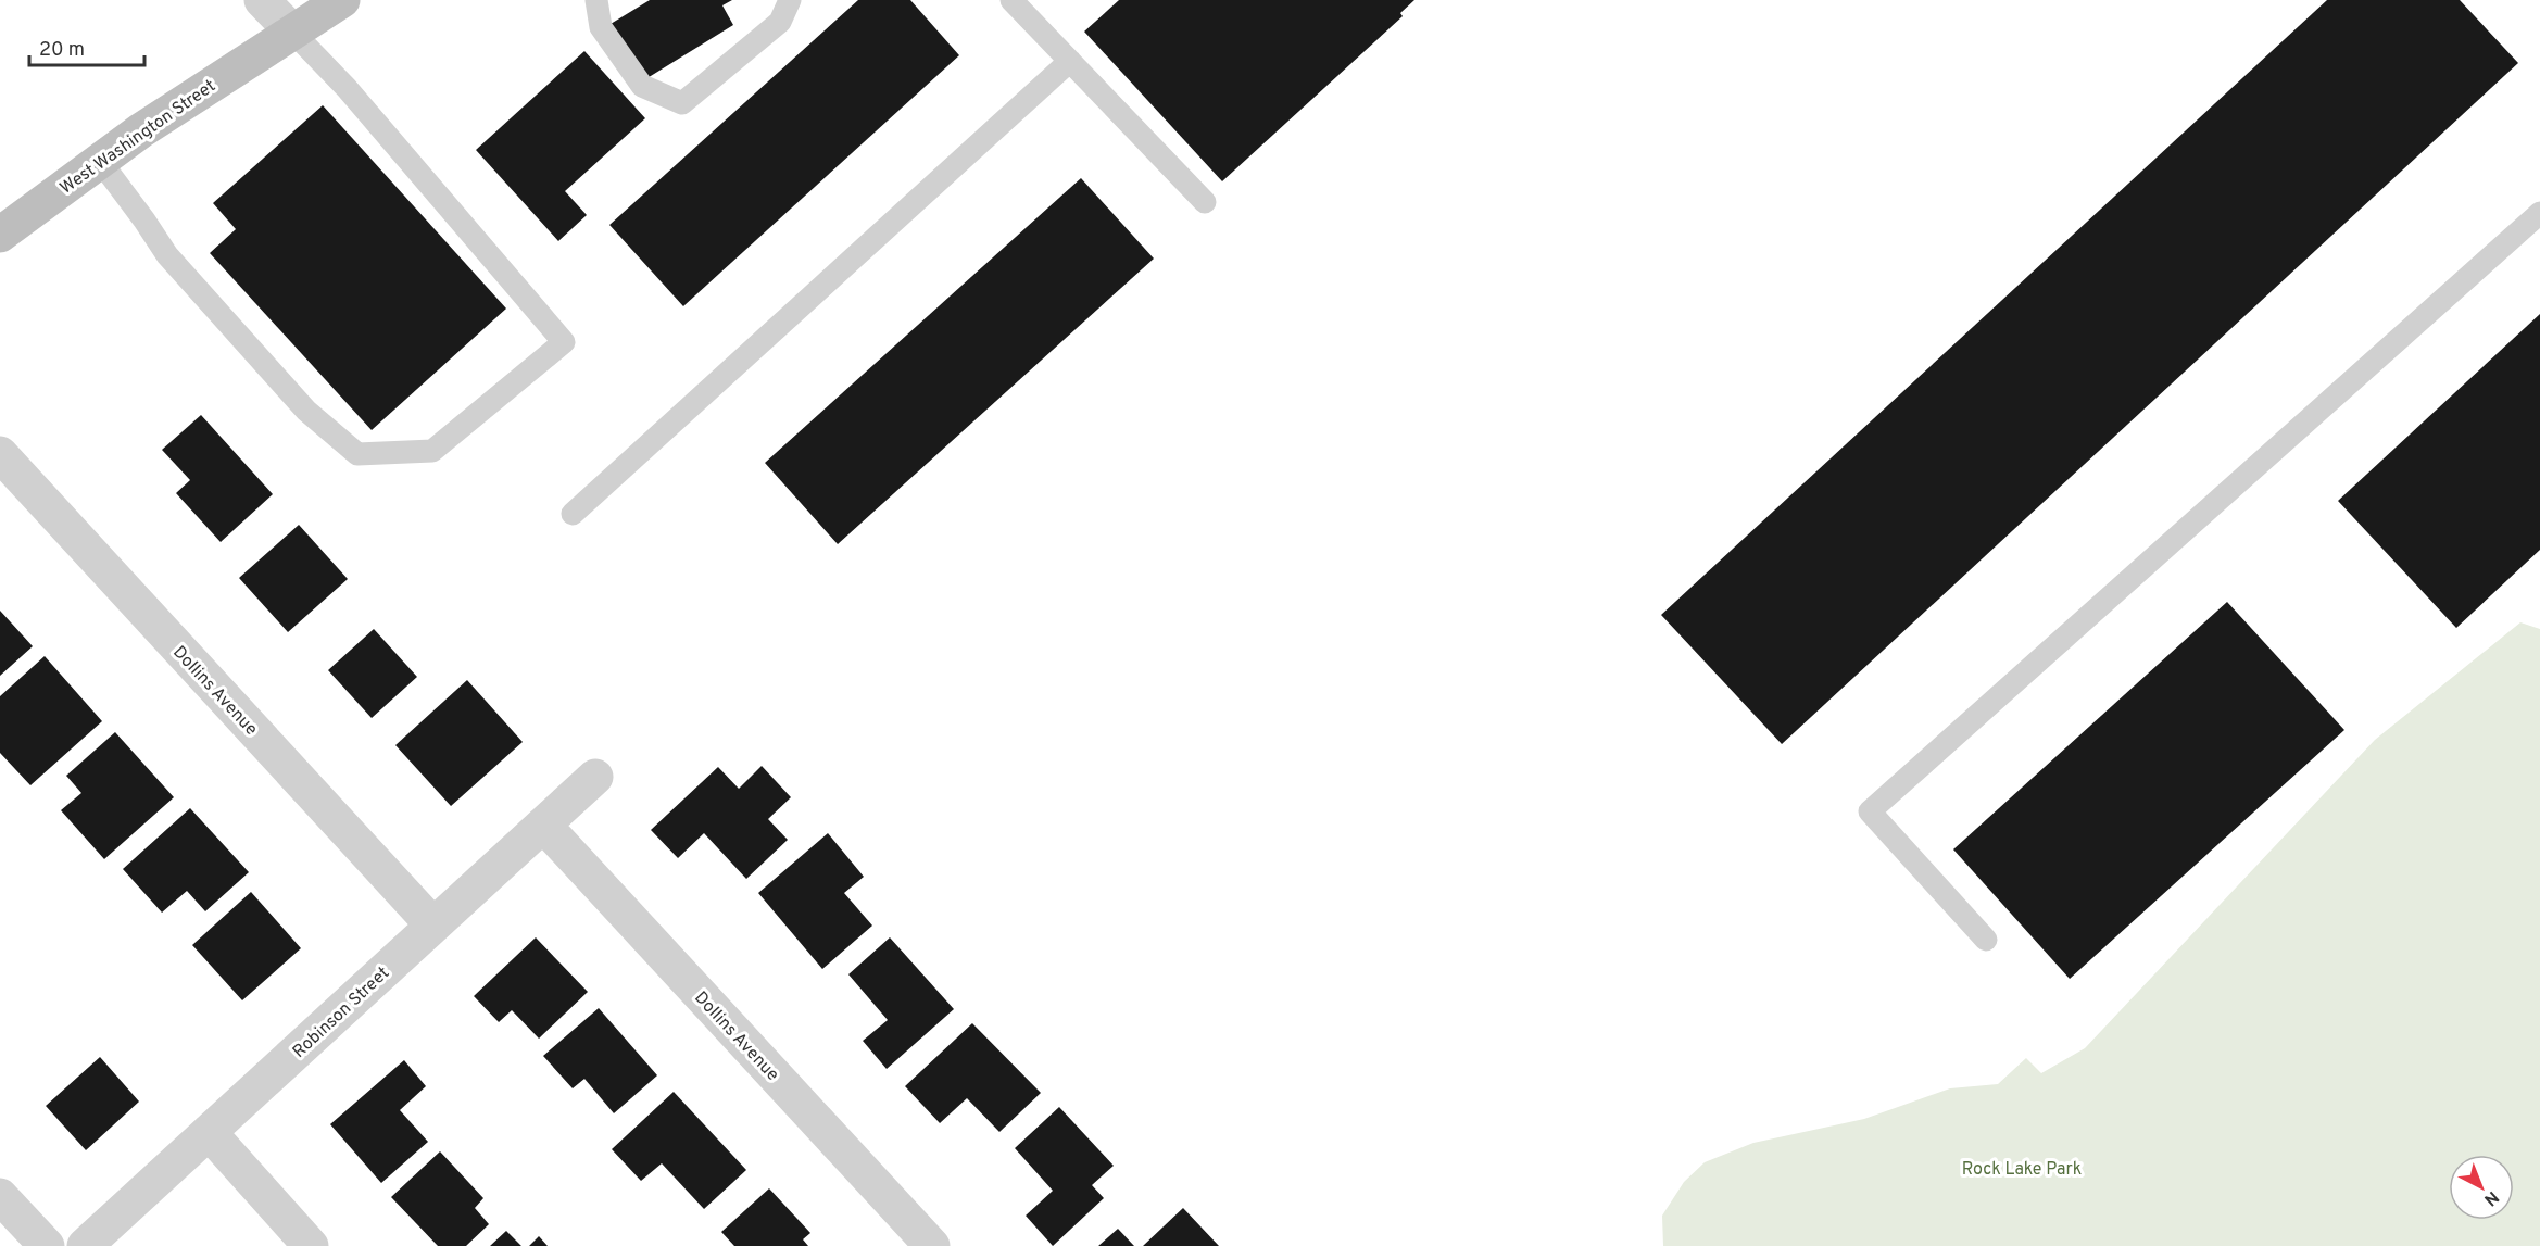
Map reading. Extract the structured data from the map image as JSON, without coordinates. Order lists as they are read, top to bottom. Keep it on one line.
{"streets":{"main road":["West Washington Street"],"street":["Dollins Avenue","Robinson Street"]},"crossings":[["Dollins Avenue","Robinson Street"]],"parks":["Rock Lake Park"],"scale_bar":"20 m","north":"bottom right"}
